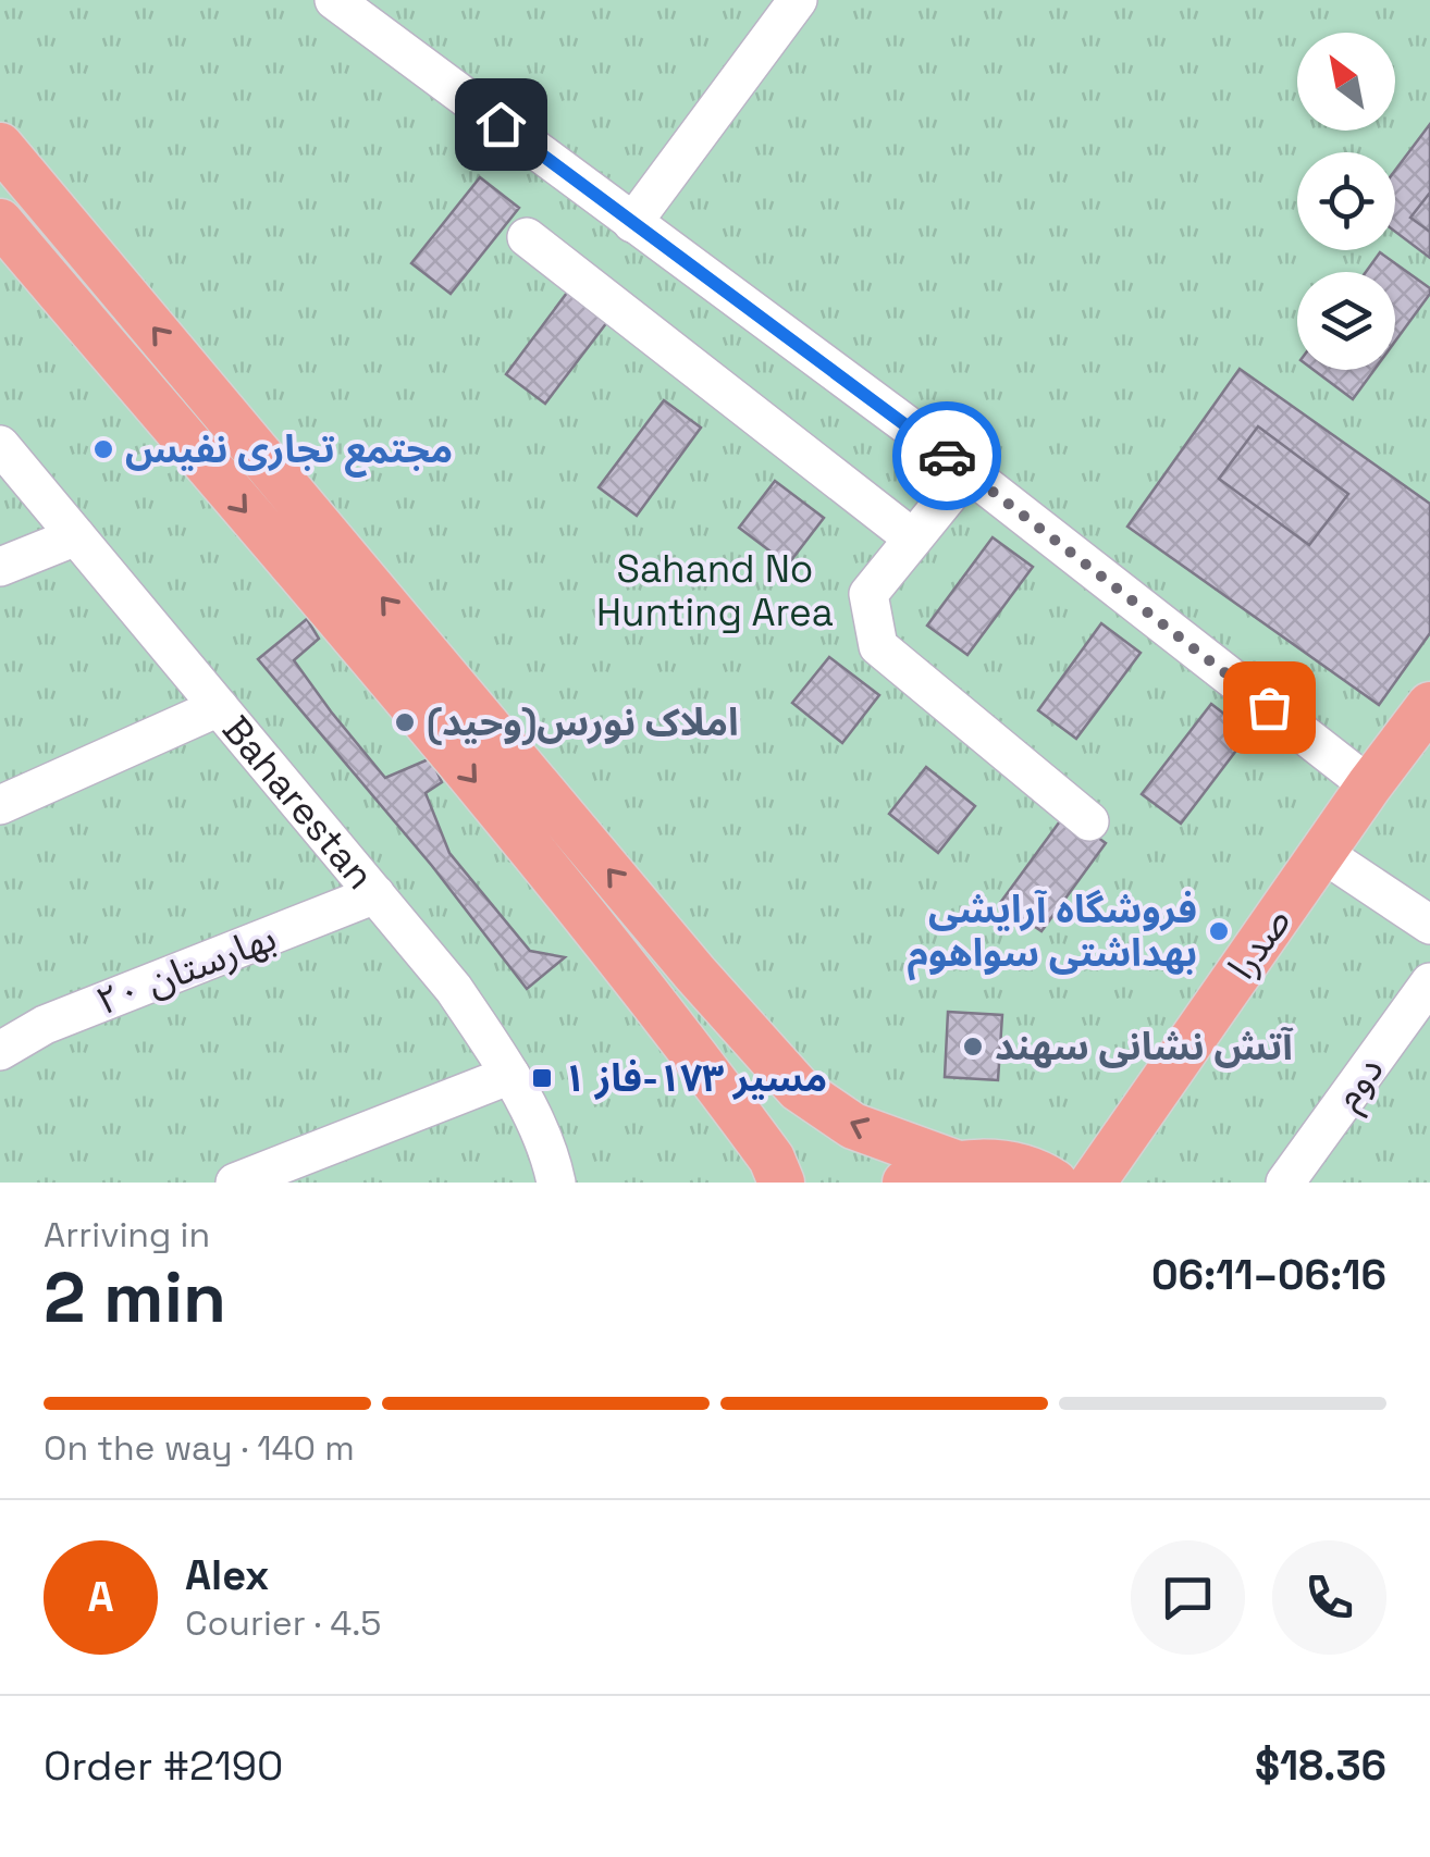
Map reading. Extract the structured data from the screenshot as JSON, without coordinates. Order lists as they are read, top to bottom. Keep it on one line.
{"streets":{"main road":["صدرا"],"street":["Baharestan","بهارستان ۲۰","دوم"]},"crossings":[["Baharestan","بهارستان ۲۰"]],"parks":["Sahand No Hunting Area"],"places":{"other":["مجتمع تجاری نفیس","املاک نورس(وحید)","فروشگاه آرایشی بهداشتی سواهوم","آتش نشانی سهند"],"transit":["مسیر ۱۷۳-فاز ۱"]},"north":"top left","page":{"heading":["2 min","Arriving in","06:11–06:16"],"panel":["Alex","Courier · 4.5","Order #2190","$18.36"],"bar":"On the way · 140 m","round":"A"}}
